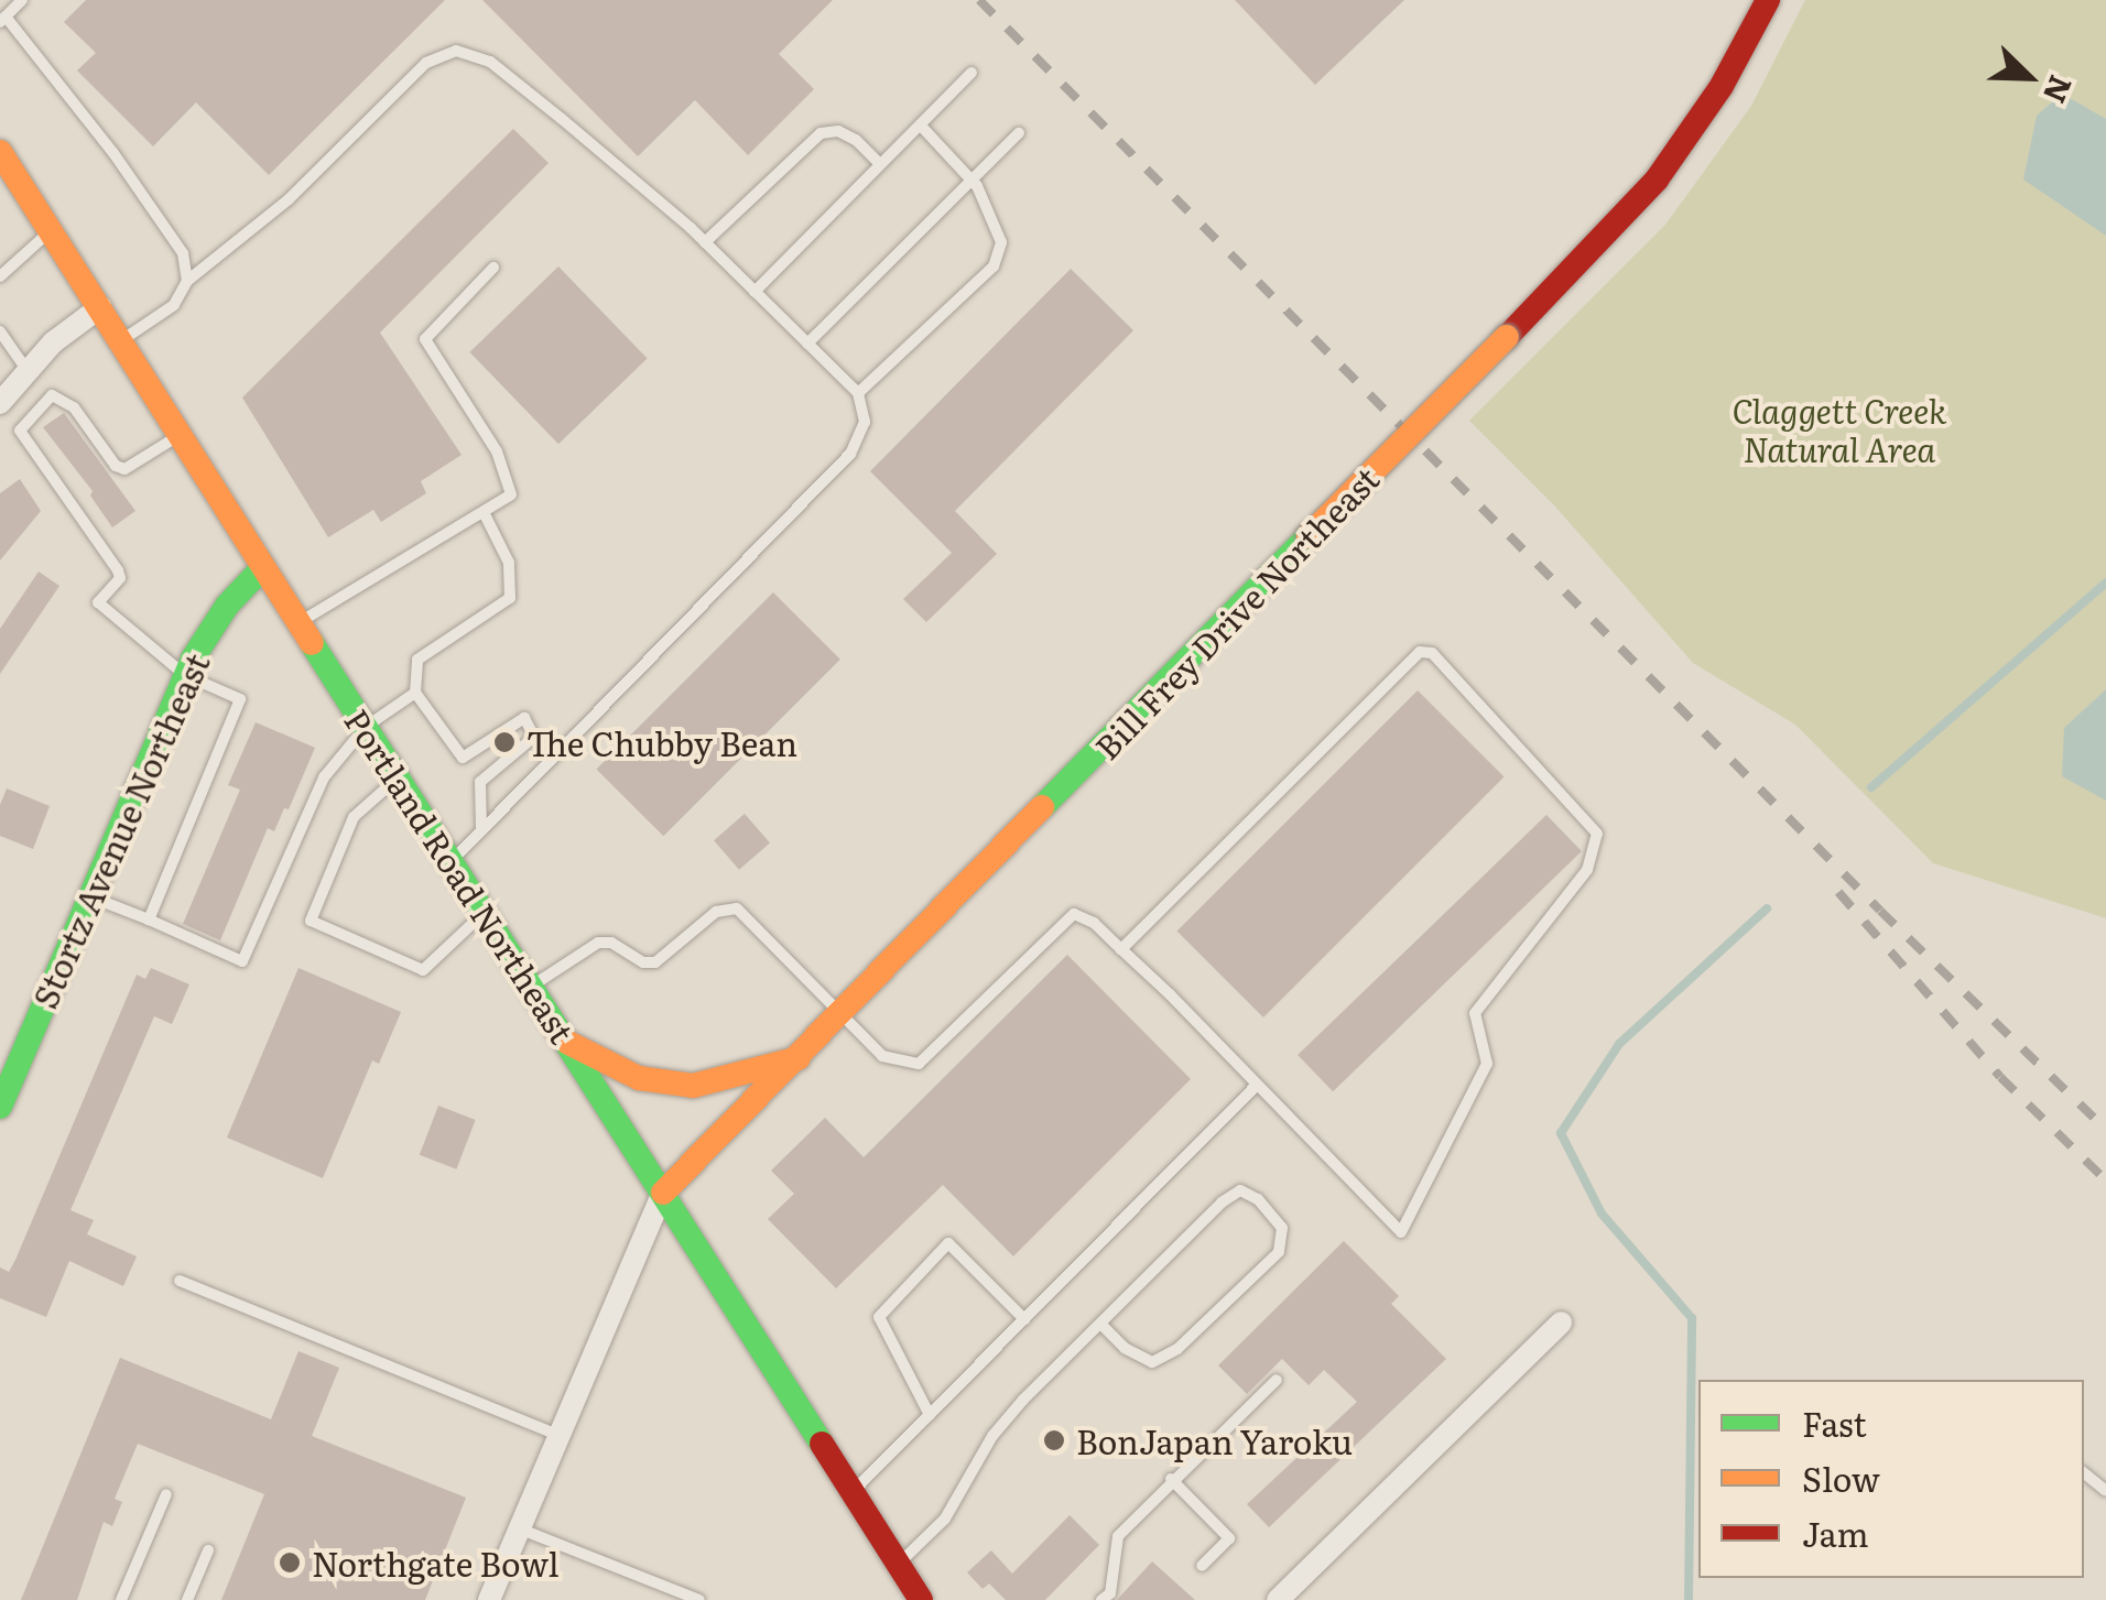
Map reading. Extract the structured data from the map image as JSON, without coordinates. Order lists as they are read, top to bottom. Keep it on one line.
{"streets":{"street":["Bill Frey Drive Northeast","Stortz Avenue Northeast","Portland Road Northeast"]},"crossings":[["Bill Frey Drive Northeast","Portland Road Northeast"],["Stortz Avenue Northeast","Portland Road Northeast"]],"parks":["Claggett Creek Natural Area"],"places":["The Chubby Bean","BonJapan Yaroku","Northgate Bowl"],"legend":["Fast","Slow","Jam"],"north":"bottom right"}
